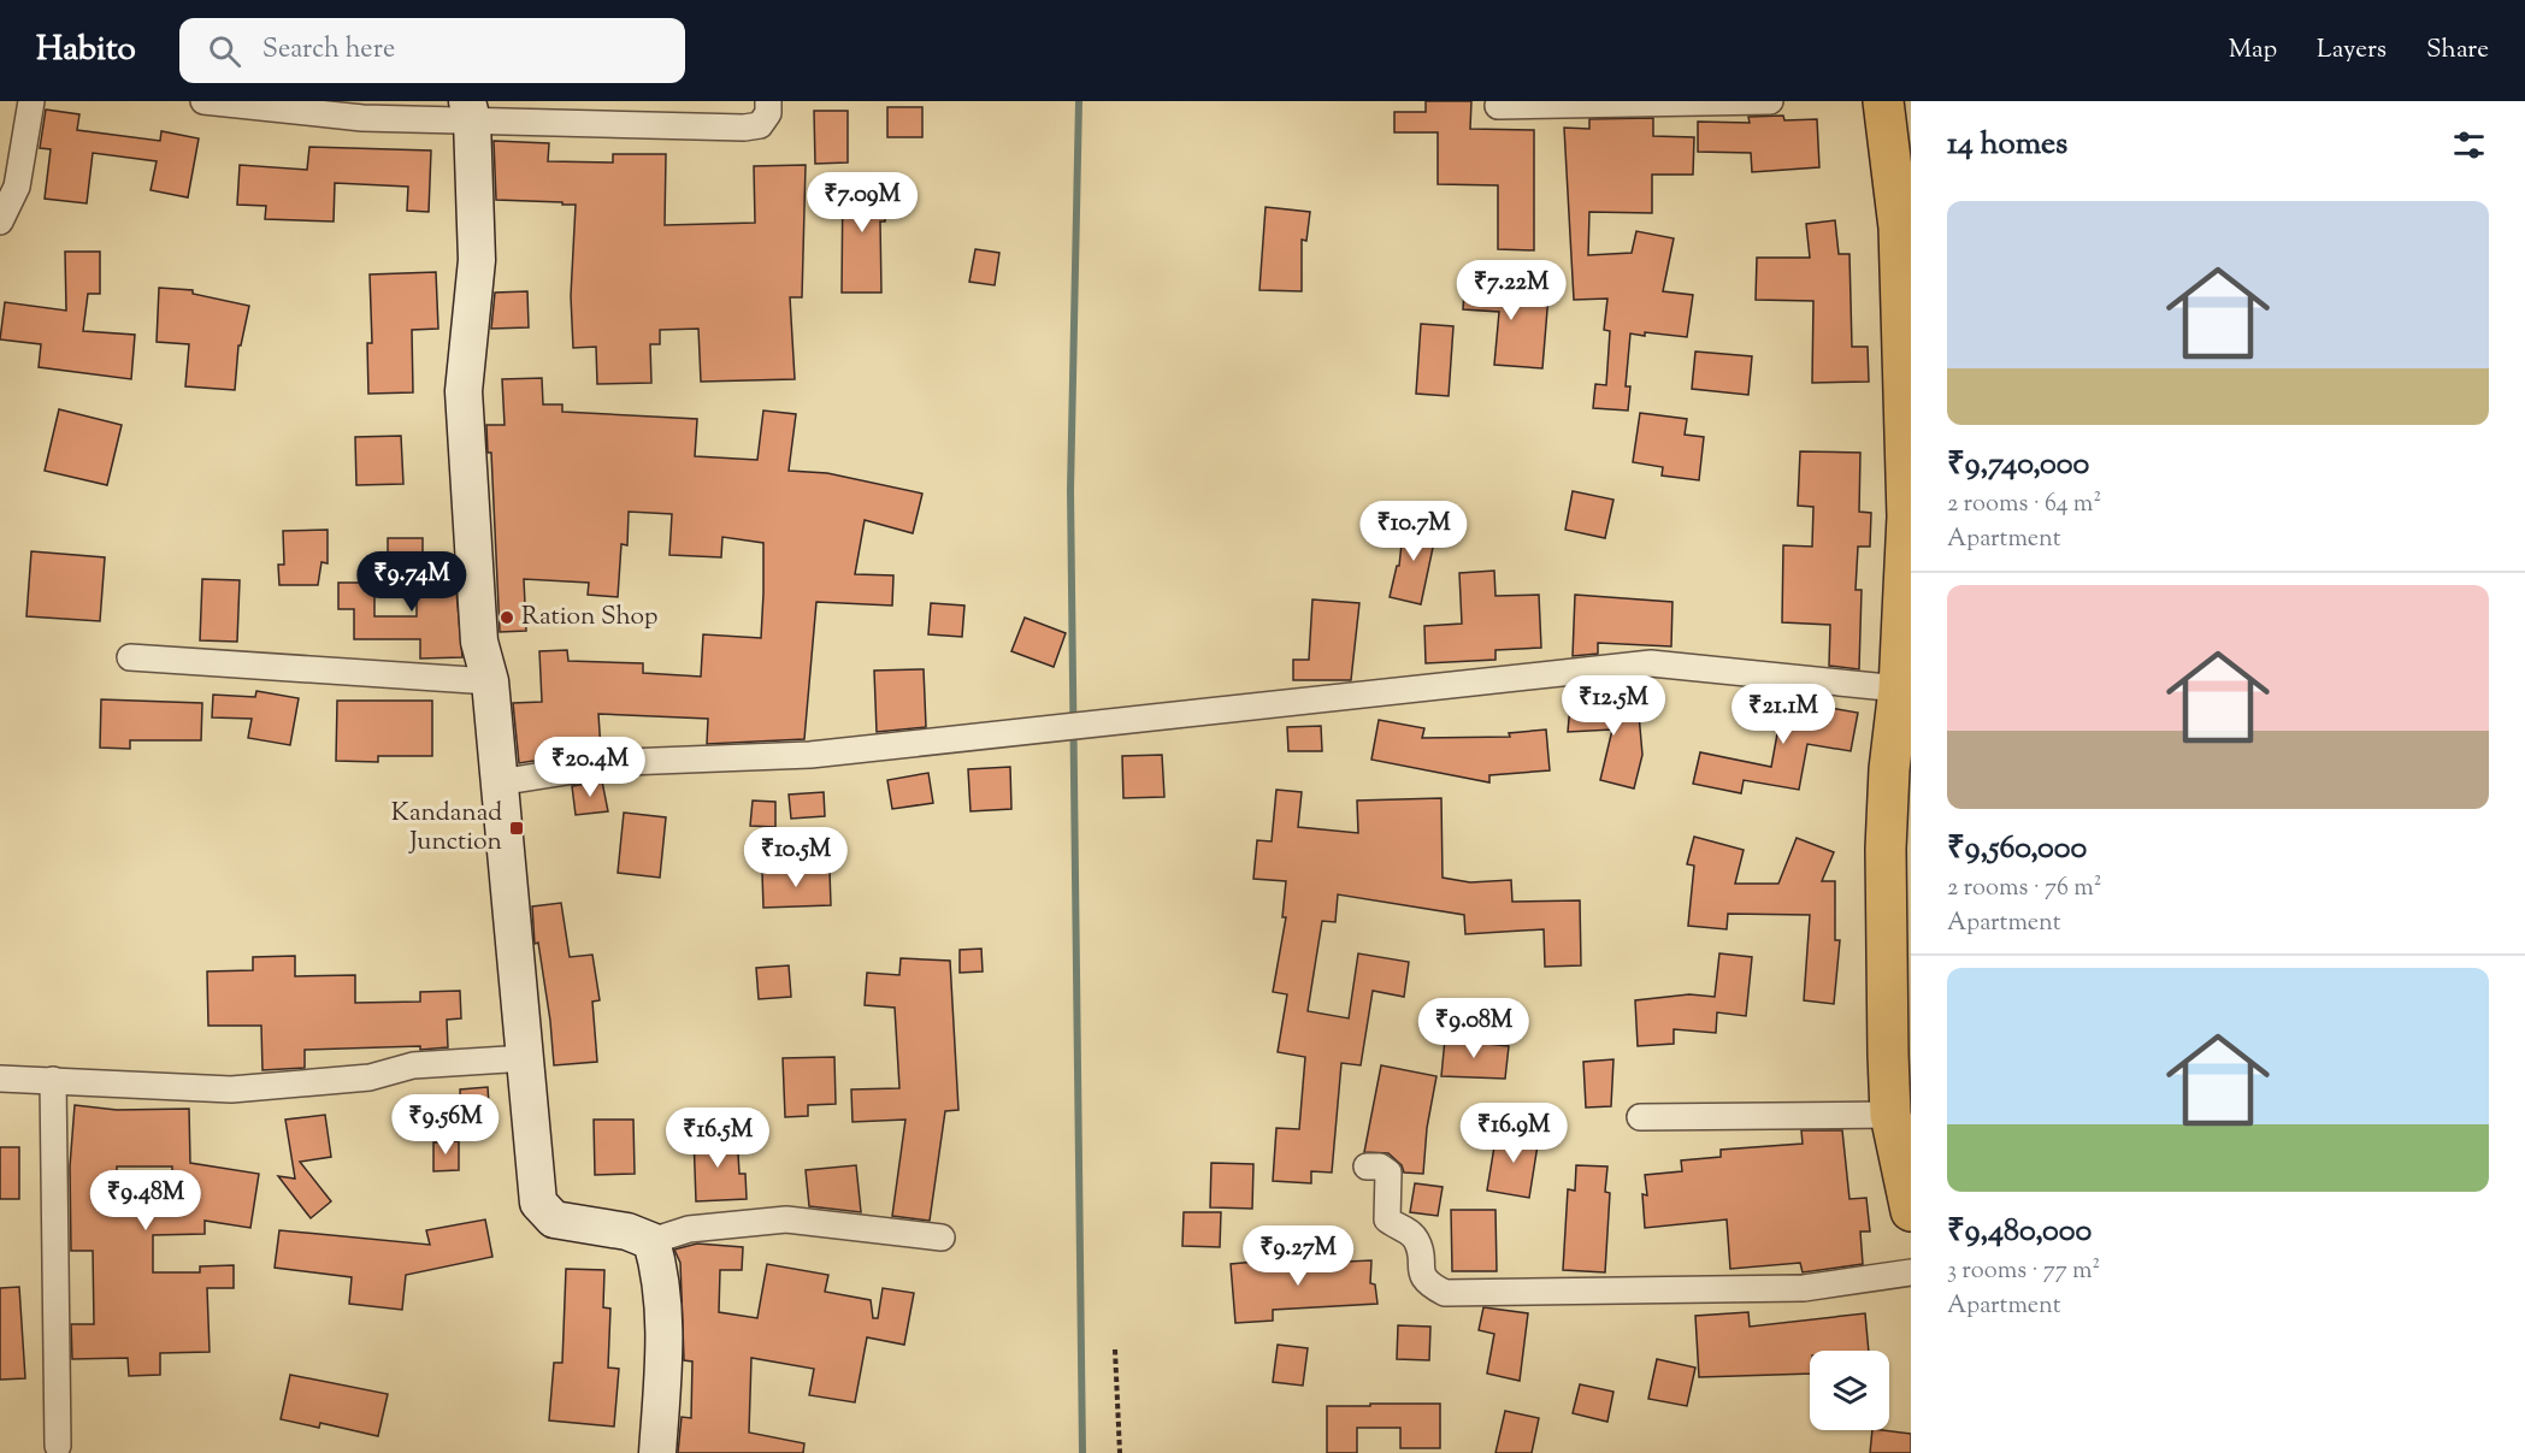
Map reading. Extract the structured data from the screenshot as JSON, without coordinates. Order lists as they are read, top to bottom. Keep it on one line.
{"places":{"other":["Ration Shop"],"transit":["Kandanad Junction"]},"page":{"header":"Habito","search":"Search here","nav":["Map","Layers","Share"],"heading":"14 homes","price":["₹7.09M","₹7.22M","₹10.7M","₹9.74M","₹12.5M","₹21.1M","₹20.4M","₹10.5M","₹9.08M","₹9.56M","₹16.9M","₹16.5M","₹9.48M","₹9.27M"],"list":[{"name":"₹9,740,000","note":"2 rooms · 64 m² · Apartment"},{"name":"₹9,560,000","note":"2 rooms · 76 m² · Apartment"},{"name":"₹9,480,000","note":"3 rooms · 77 m² · Apartment"}]}}
